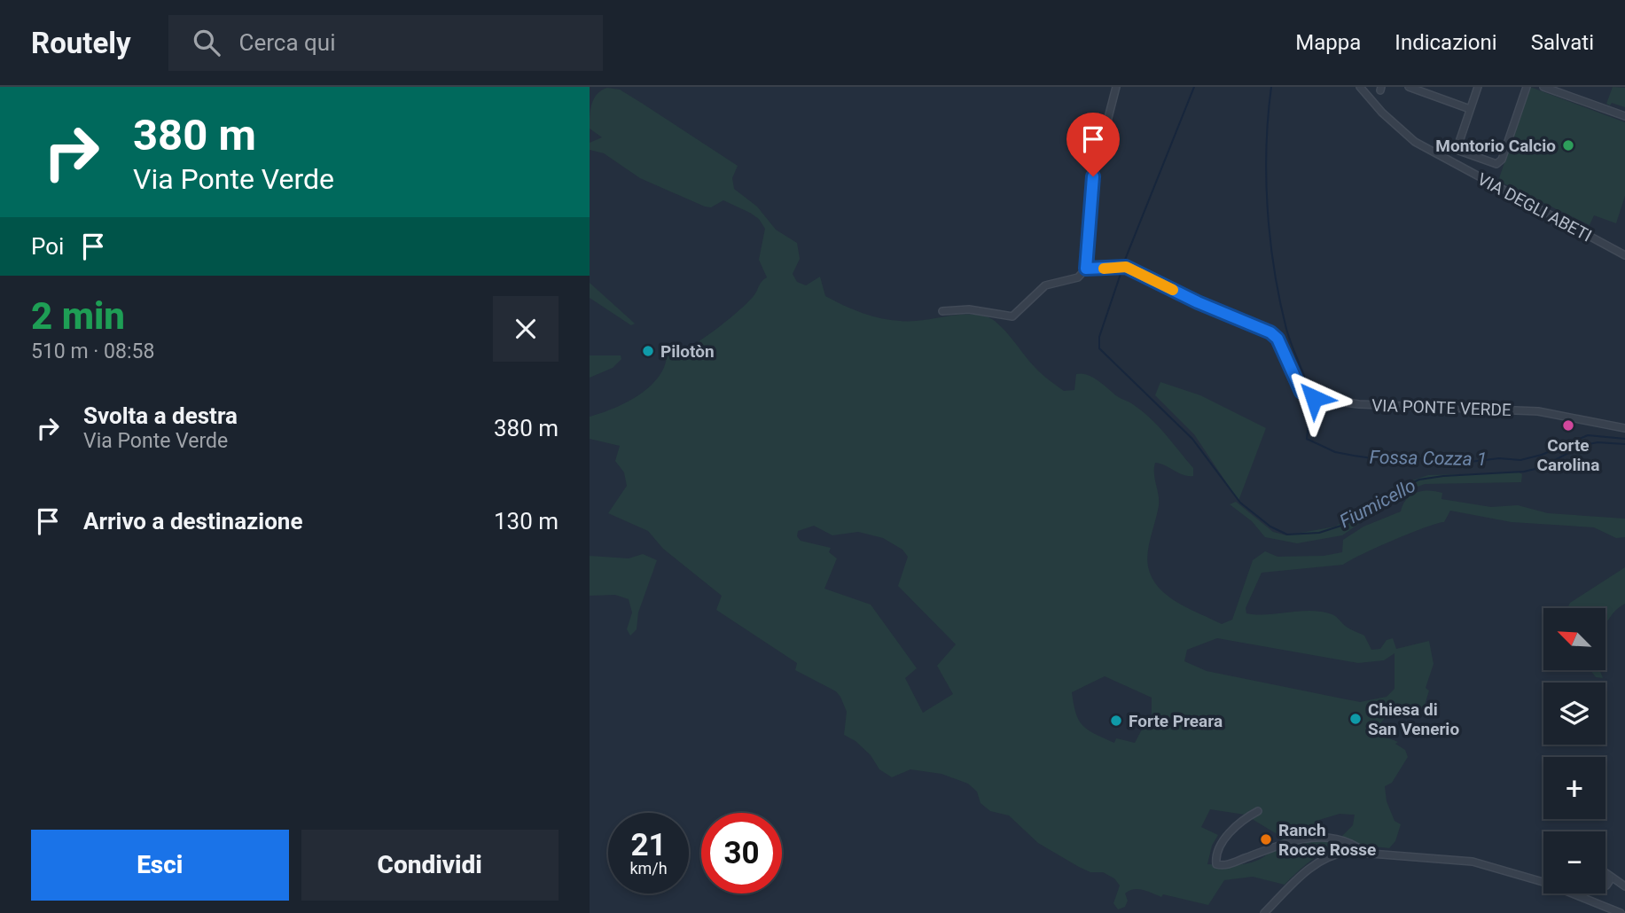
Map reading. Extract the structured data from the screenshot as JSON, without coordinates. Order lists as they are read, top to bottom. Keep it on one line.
{"streets":{"street":["VIA DEGLI ABETI","VIA PONTE VERDE"]},"water":["Fossa Cozza 1","Fiumicello"],"places":["Montorio Calcio","Pilotòn","Corte Carolina","Chiesa di San Venerio","Forte Preara","Ranch Rocce Rosse"],"north":"top left","page":{"header":"Routely","search":"Cerca qui","nav":["Mappa","Indicazioni","Salvati"],"turn":["380 m","Via Ponte Verde"],"then":"Poi","heading":["2 min","510 m · 08:58"],"list":[{"name":"Svolta a destra","note":"Via Ponte Verde","value":"380 m"},{"name":"Arrivo a destinazione","value":"130 m"}],"map_buttons":["+","−"],"speed":"21 km/h","limit":"30","buttons":["Esci","Condividi"]}}
